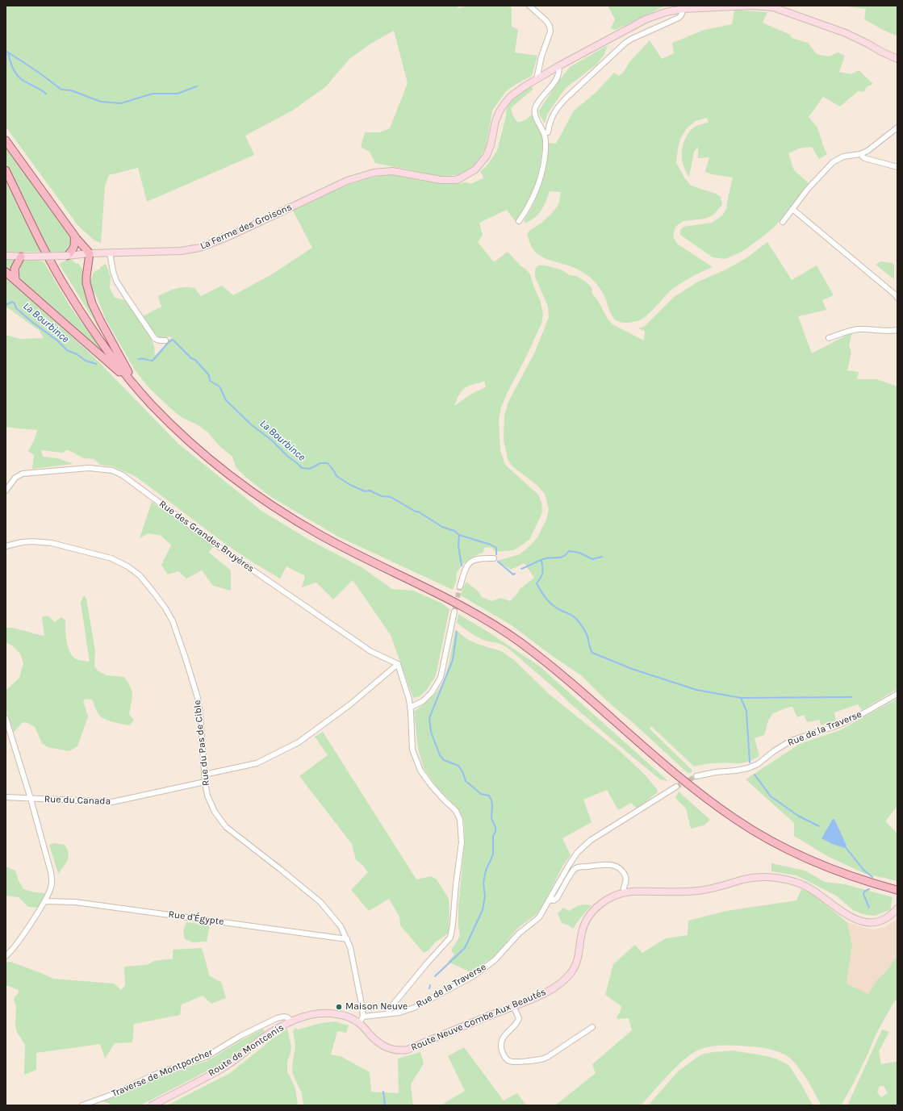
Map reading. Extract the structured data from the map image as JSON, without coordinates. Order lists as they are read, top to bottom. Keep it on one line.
{"streets":{"main road":["La Ferme des Groisons","Route Neuve Combe Aux Beautés","Route de Montcenis"],"street":["Rue des Grandes Bruyères","Rue de la Traverse","Rue du Pas de Cible","Rue du Canada","Rue d'Égypte","Traverse de Montporcher"]},"crossings":[["Rue de la Traverse","Rue du Pas de Cible"],["Rue du Pas de Cible","Rue du Canada"],["Rue du Pas de Cible","Rue d'Égypte"],["Route Neuve Combe Aux Beautés","Route de Montcenis"],["Route de Montcenis","Traverse de Montporcher"]],"water":["La Bourbince"],"places":["Maison Neuve"]}
